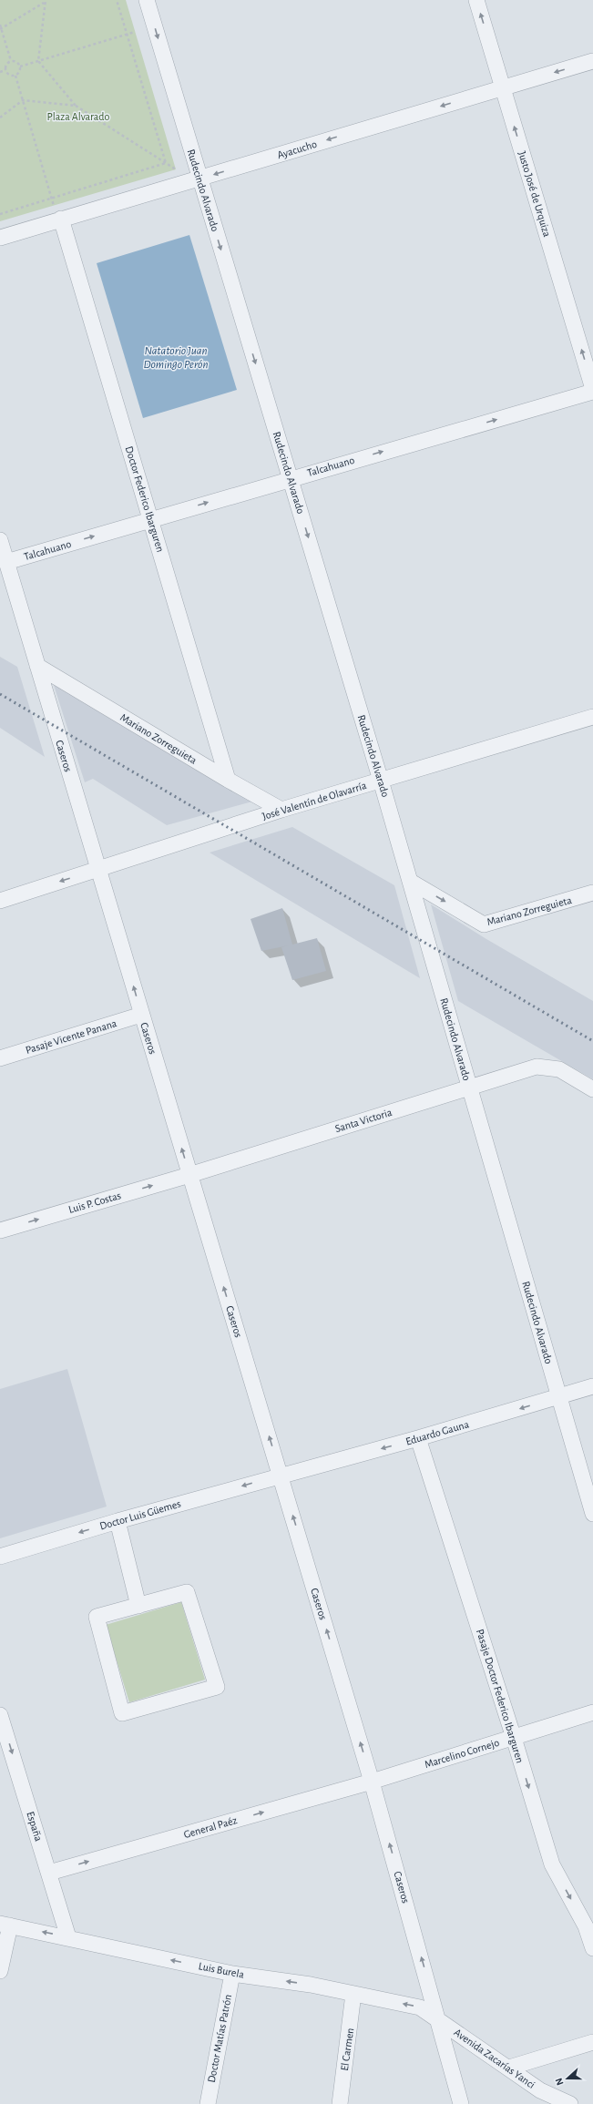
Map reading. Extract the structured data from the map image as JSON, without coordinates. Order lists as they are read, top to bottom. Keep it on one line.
{"streets":{"street":["Ayacucho","Rudecindo Alvarado","Justo José de Urquiza","Talcahuano","Doctor Federico Ibarguren","Mariano Zorreguieta","Caseros","José Valentín de Olavarría","Pasaje Vicente Panana","Santa Victoria","Luis P. Costas","Eduardo Gauna","Doctor Luis Güemes","Pasaje Doctor Federico Ibarguren","Marcelino Cornejo","España","General Paéz","Luis Burela","Doctor Matías Patrón","El Carmen","Avenida Zacarías Yanci"]},"crossings":[["Ayacucho","Rudecindo Alvarado"],["Ayacucho","Justo José de Urquiza"],["Ayacucho","Doctor Federico Ibarguren"],["Rudecindo Alvarado","Talcahuano"],["Rudecindo Alvarado","Mariano Zorreguieta"],["Rudecindo Alvarado","José Valentín de Olavarría"],["Rudecindo Alvarado","Santa Victoria"],["Rudecindo Alvarado","Eduardo Gauna"],["Justo José de Urquiza","Talcahuano"],["Talcahuano","Doctor Federico Ibarguren"],["Talcahuano","Caseros"],["Doctor Federico Ibarguren","Mariano Zorreguieta"],["Mariano Zorreguieta","Caseros"],["Mariano Zorreguieta","José Valentín de Olavarría"],["Caseros","José Valentín de Olavarría"],["Caseros","Pasaje Vicente Panana"],["Caseros","Santa Victoria"],["Caseros","Luis P. Costas"],["Caseros","Eduardo Gauna"],["Caseros","Doctor Luis Güemes"],["Caseros","Marcelino Cornejo"],["Caseros","General Paéz"],["Caseros","Luis Burela"],["Caseros","Avenida Zacarías Yanci"],["Santa Victoria","Luis P. Costas"],["Eduardo Gauna","Doctor Luis Güemes"],["Eduardo Gauna","Pasaje Doctor Federico Ibarguren"],["Pasaje Doctor Federico Ibarguren","Marcelino Cornejo"],["Marcelino Cornejo","General Paéz"],["España","General Paéz"],["España","Luis Burela"],["Luis Burela","Doctor Matías Patrón"],["Luis Burela","El Carmen"],["Luis Burela","Avenida Zacarías Yanci"]],"one_way":["Ayacucho","Rudecindo Alvarado","Justo José de Urquiza","Talcahuano","Mariano Zorreguieta","Caseros","Luis P. Costas","Eduardo Gauna","Doctor Luis Güemes","Pasaje Doctor Federico Ibarguren","España","General Paéz","Luis Burela"],"water":["Natatorio Juan Domingo Perón"],"parks":["Plaza Alvarado"],"north":"left"}
